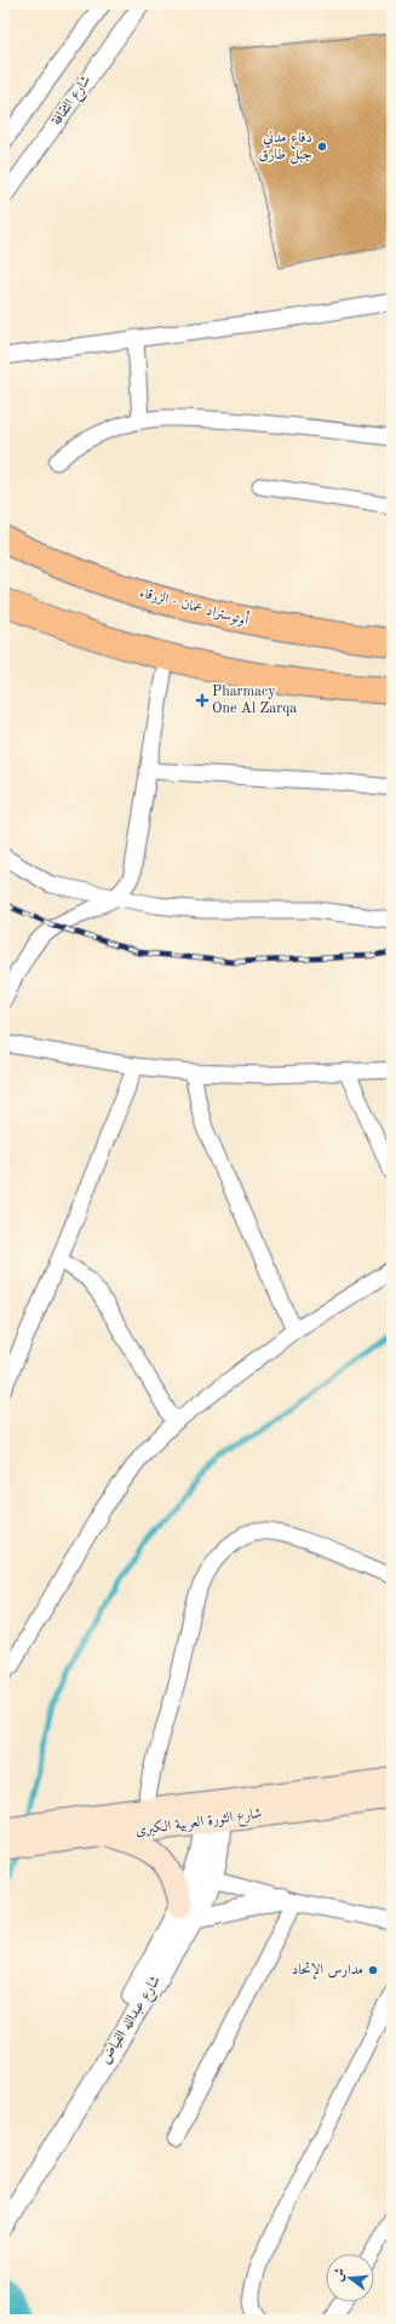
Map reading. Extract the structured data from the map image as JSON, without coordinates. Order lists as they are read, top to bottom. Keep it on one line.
{"streets":{"highway":["أوتوستراد عمان - الزرقاء"],"main road":["شارع الثورة العربية الكبرى"],"street":["شارع الثقافة","شارع عبدالله الفياض"]},"crossings":[["شارع الثورة العربية الكبرى","شارع عبدالله الفياض"]],"places":{"other":["دفاع مدني جبل طارق","مدارس الإتحاد"],"health":["Pharmacy One Al Zarqa"]},"north":"left"}
